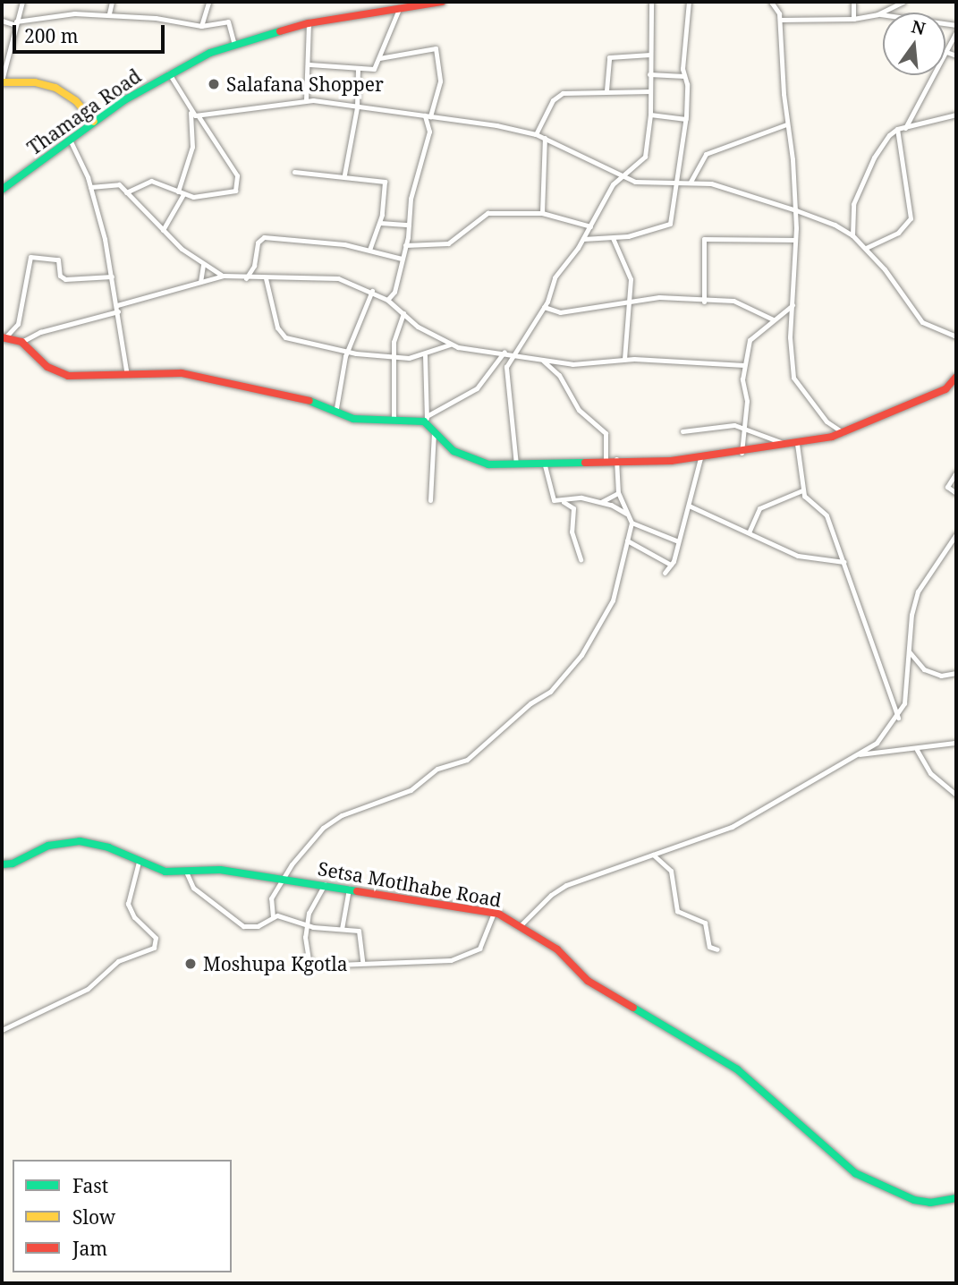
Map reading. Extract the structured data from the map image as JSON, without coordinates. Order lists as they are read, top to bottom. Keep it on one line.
{"streets":{"street":["Thamaga Road","Setsa Motlhabe Road"]},"places":["Salafana Shopper","Moshupa Kgotla"],"legend":["Fast","Slow","Jam"],"scale_bar":"200 m","north":"top"}
